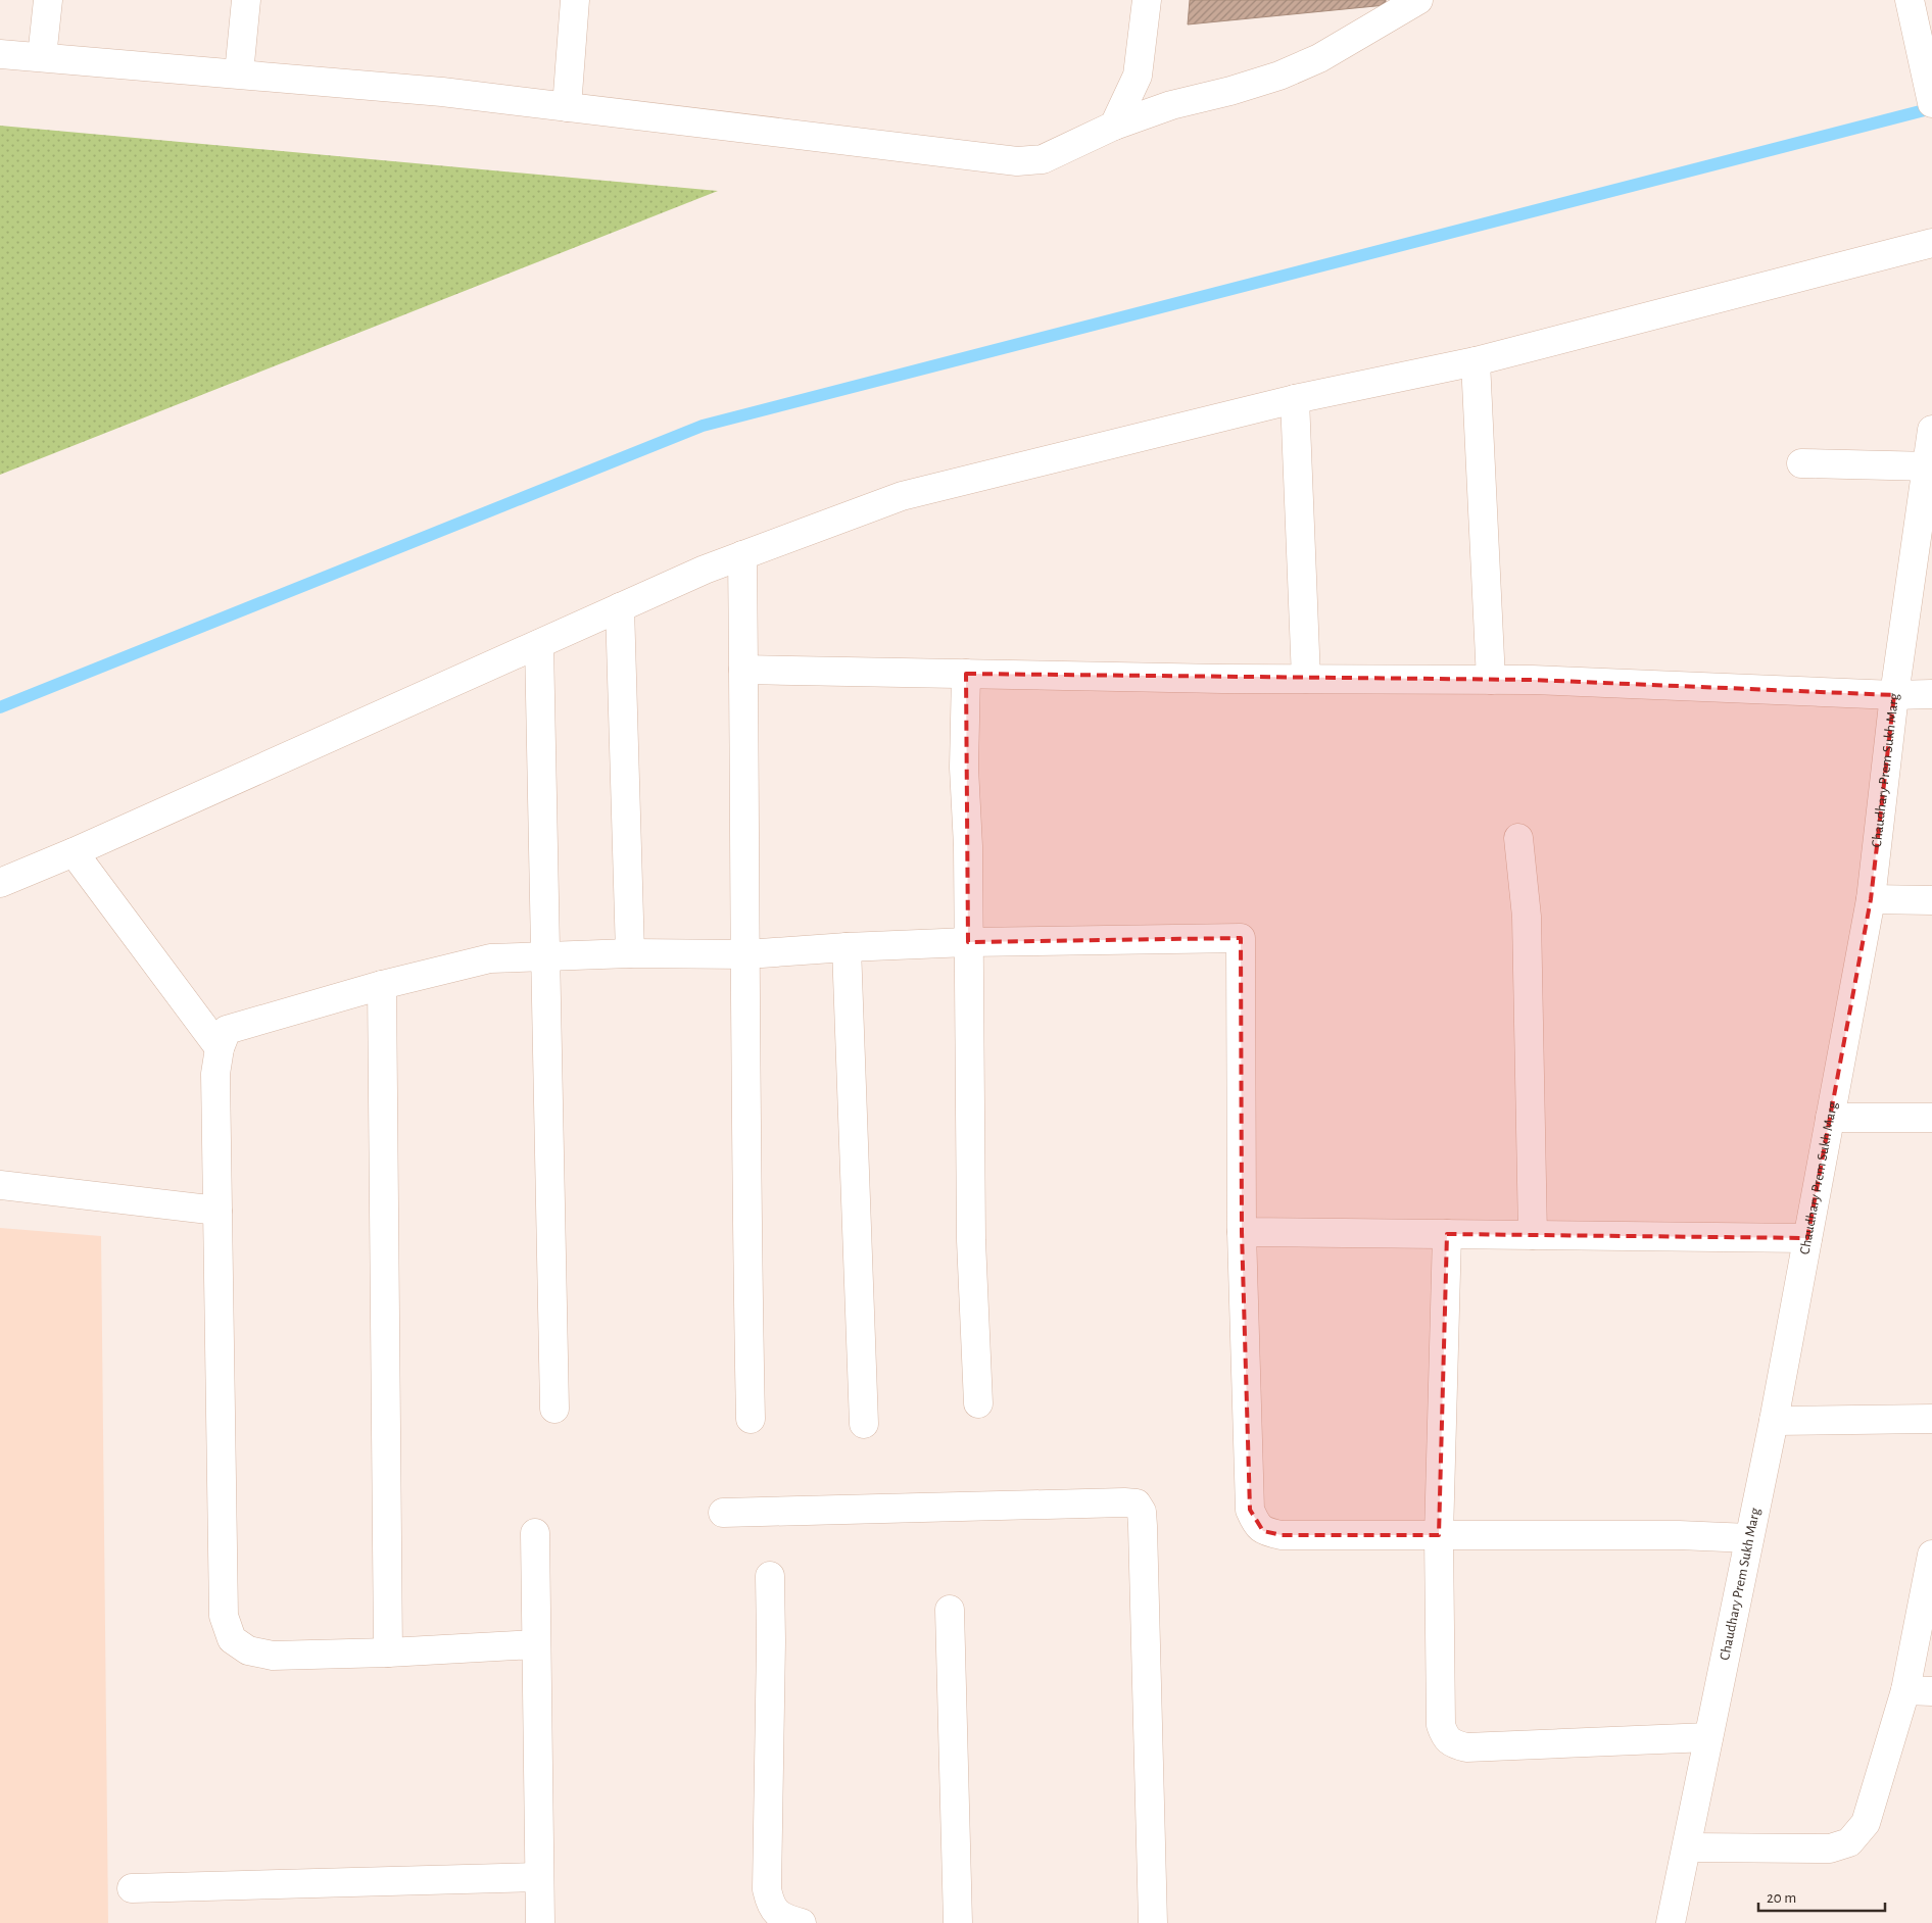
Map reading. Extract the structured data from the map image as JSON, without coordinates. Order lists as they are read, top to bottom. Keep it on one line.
{"streets":{"street":["Chaudhary Prem Sukh Marg"]},"scale_bar":"20 m"}
